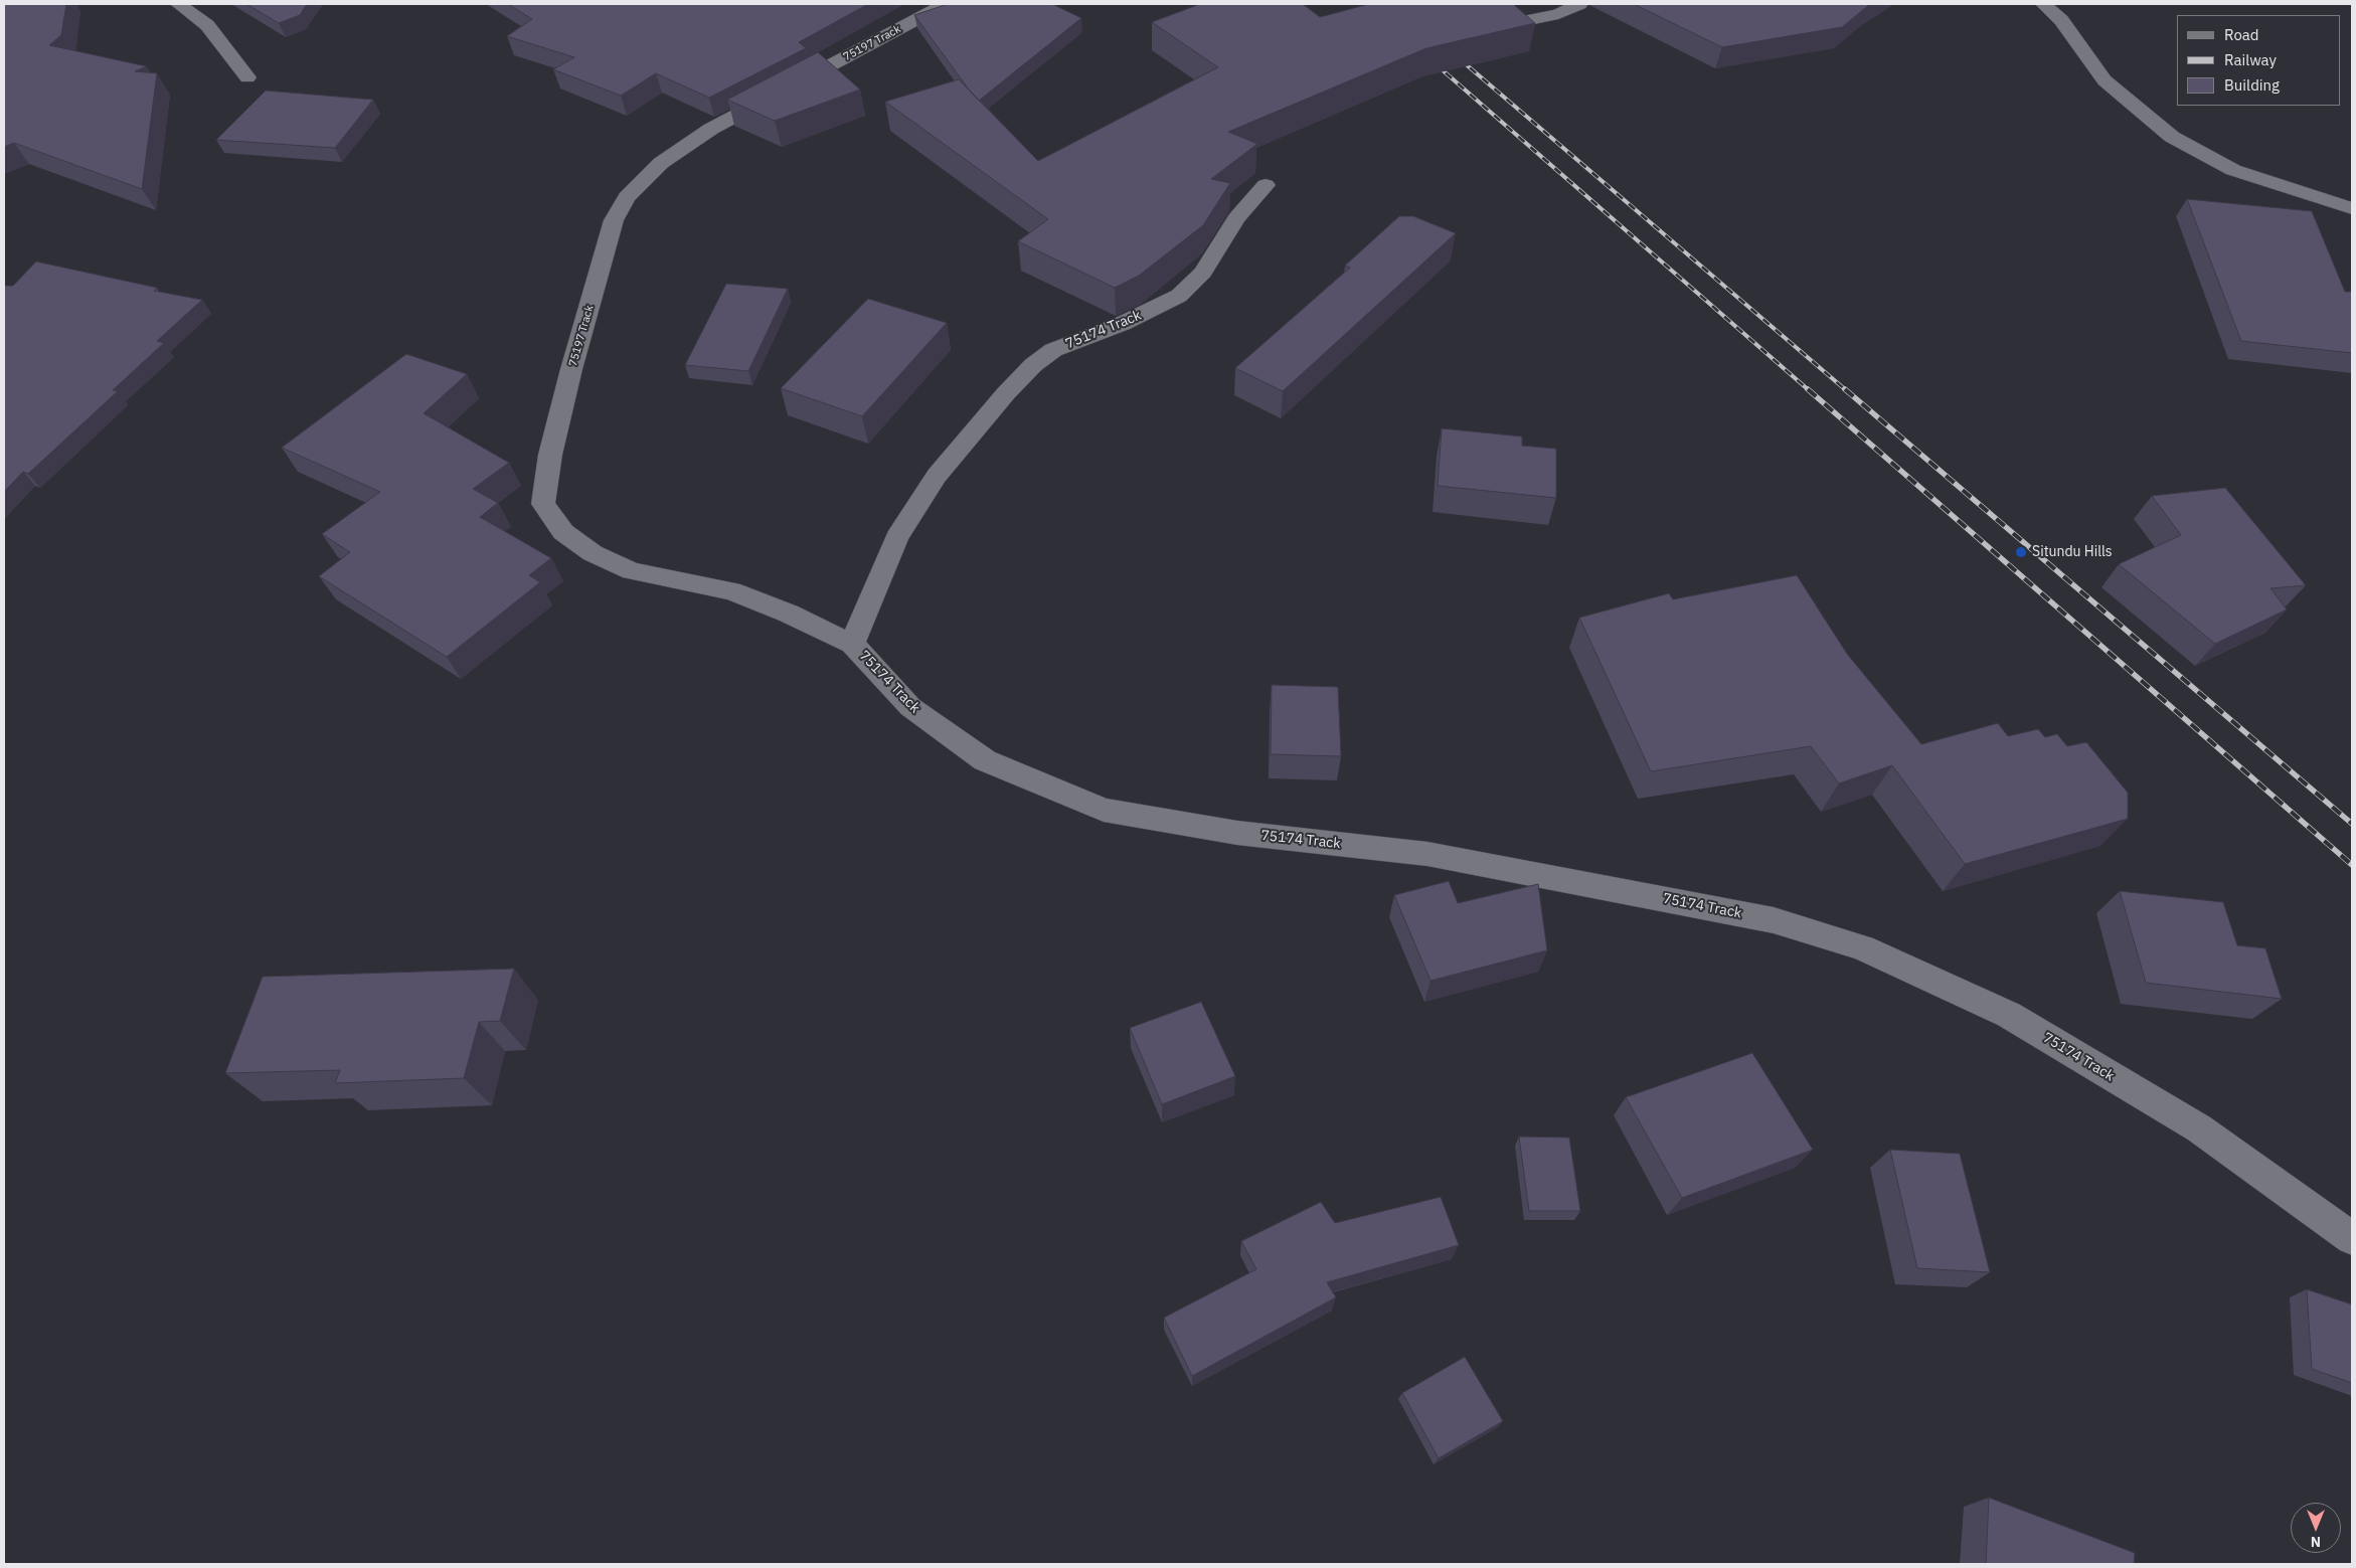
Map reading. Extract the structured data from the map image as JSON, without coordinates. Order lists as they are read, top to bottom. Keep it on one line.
{"streets":{"street":["75197 Track","75174 Track"]},"crossings":[["75197 Track","75174 Track"]],"places":["Situndu Hills"],"legend":["Road","Railway","Building"],"north":"bottom"}
